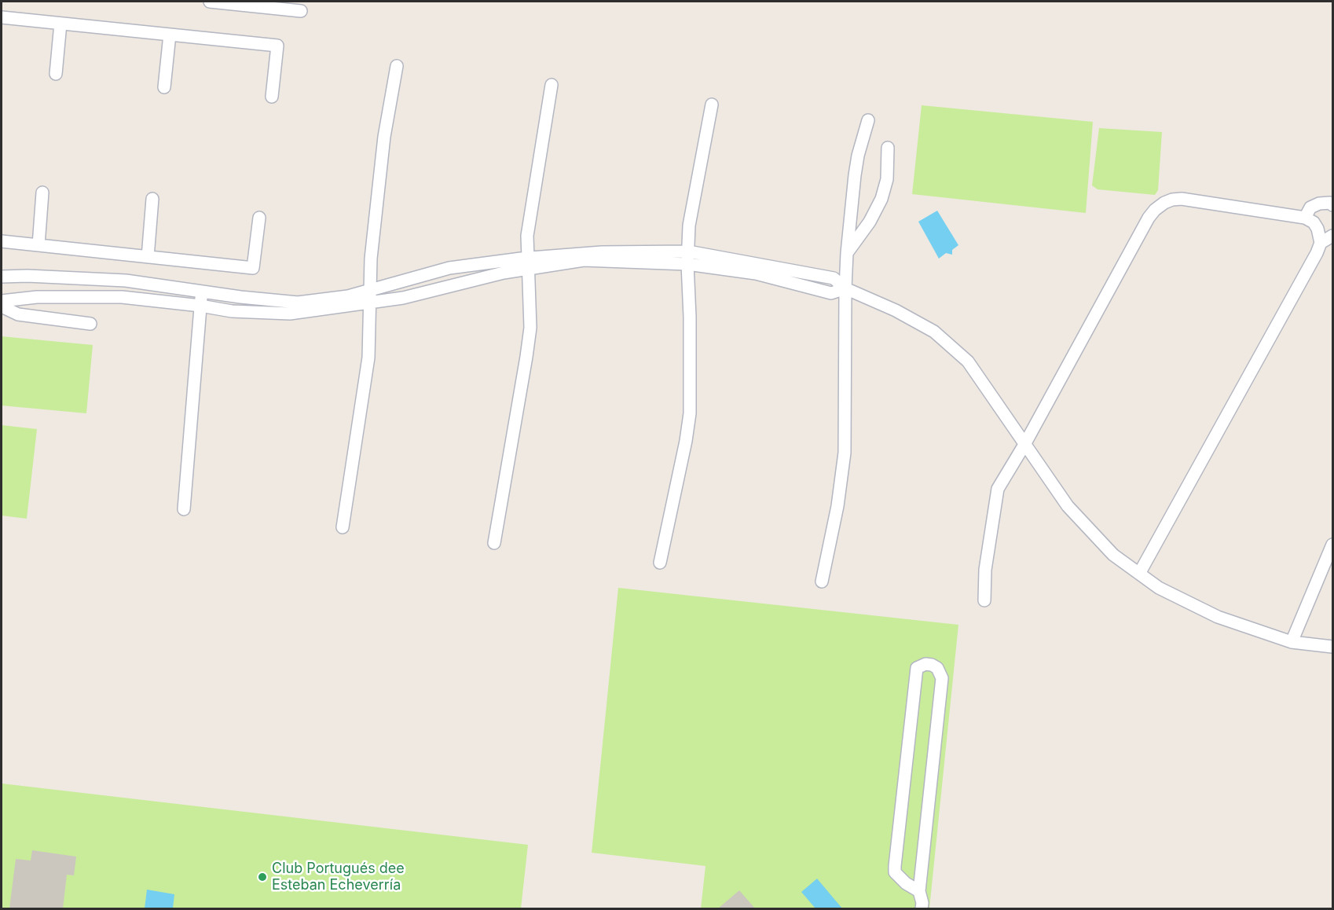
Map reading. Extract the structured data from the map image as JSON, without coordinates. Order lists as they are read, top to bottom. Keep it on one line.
{"places":["Club Portugués dee Esteban Echeverría"]}
